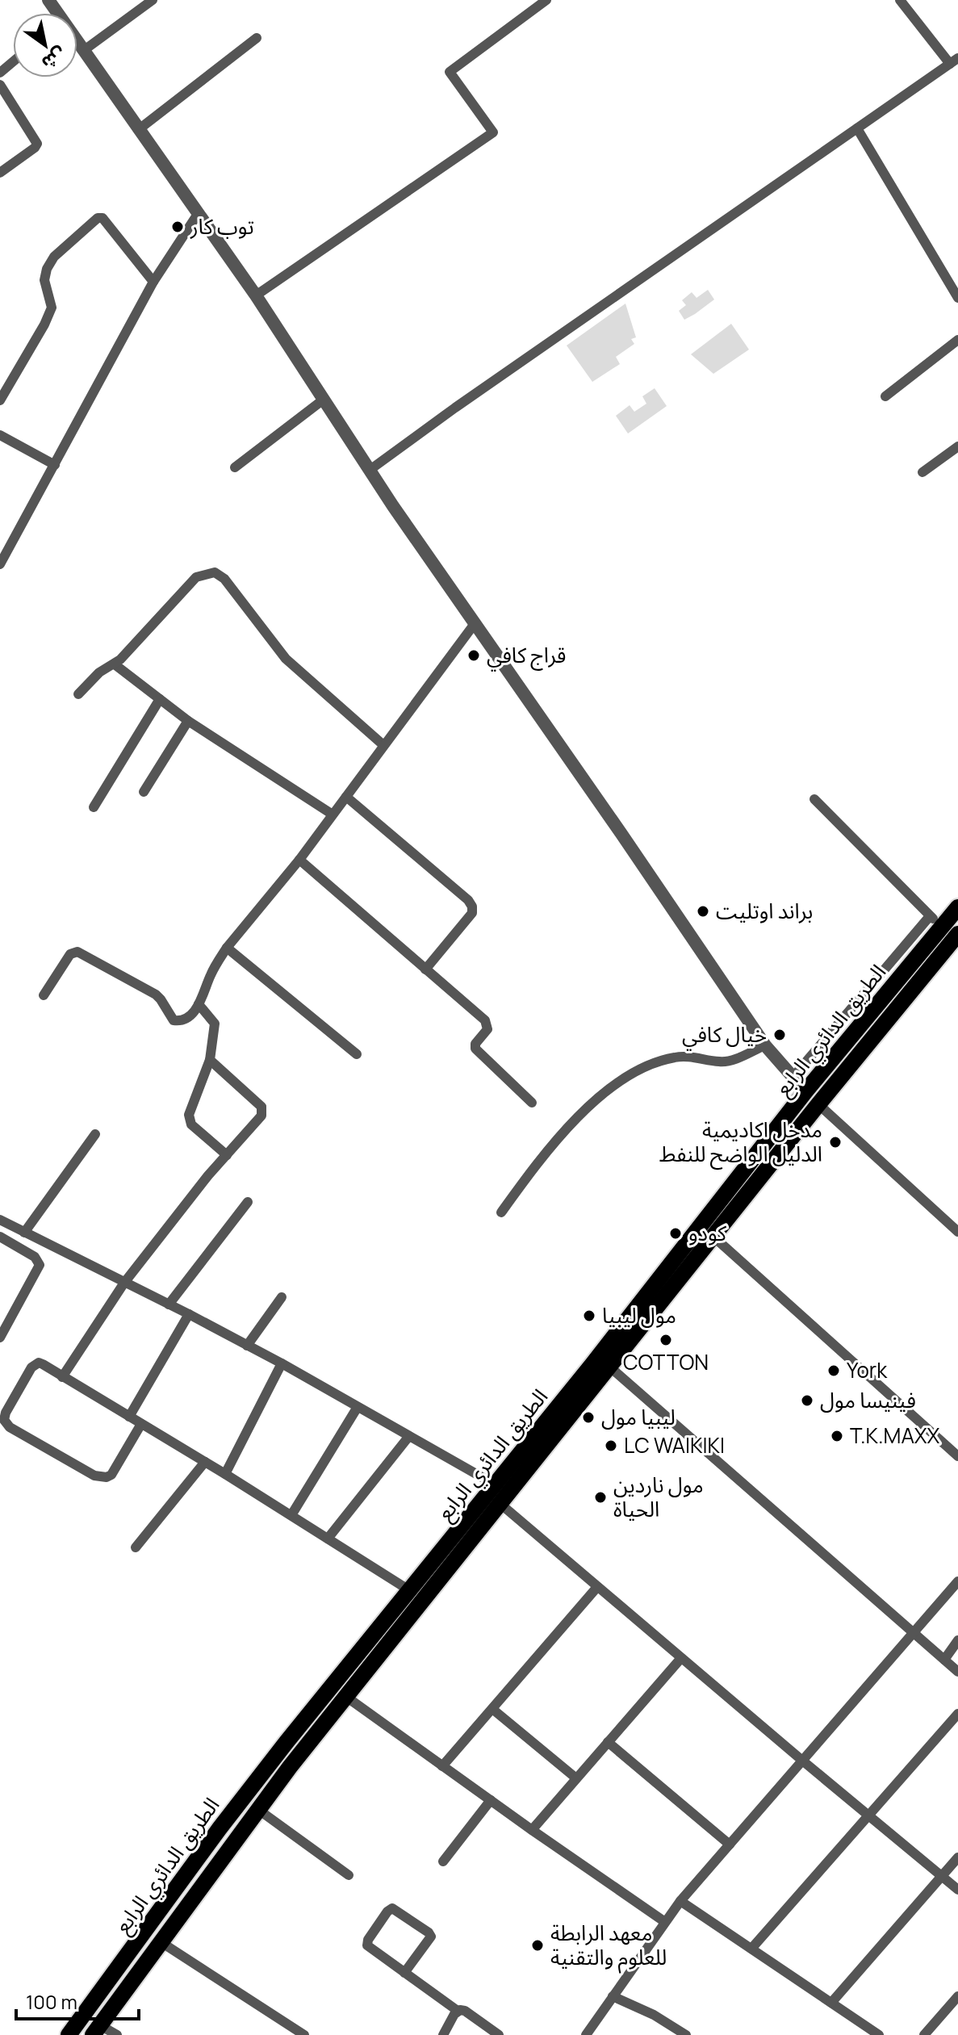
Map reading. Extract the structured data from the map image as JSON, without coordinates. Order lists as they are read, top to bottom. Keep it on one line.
{"streets":{"main road":["الطريق الدائري الرابع"]},"places":["توب كار","قراج كافي","براند اوتليت","خيال كافي","مدخل اكاديمية الدليل الواضح للنفط","كودو","مول ليبيا","COTTON","York","فينيسا مول","ليبيا مول","T.K.MAXX","LC WAIKIKI","مول ناردين الحياة","معهد الرابطة للعلوم والتقنية"],"scale_bar":"100 m","north":"bottom right"}
